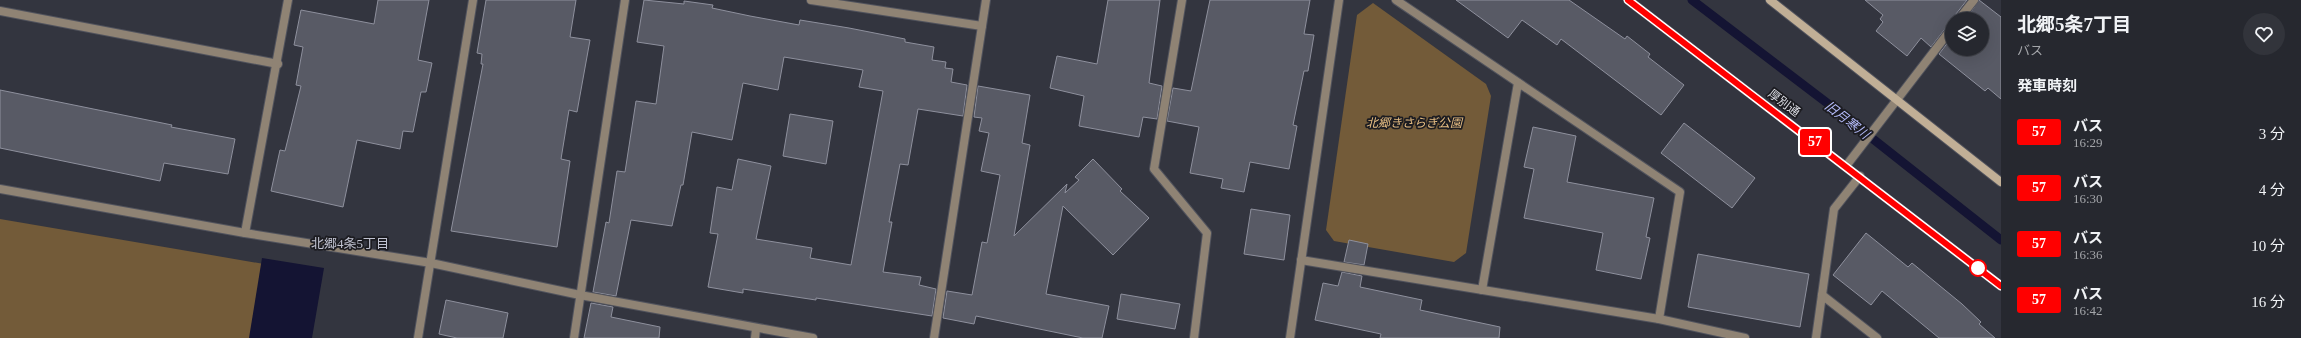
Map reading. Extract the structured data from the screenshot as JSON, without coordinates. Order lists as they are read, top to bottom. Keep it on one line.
{"streets":{"street":["厚別通"]},"districts":["北郷4条5丁目"],"water":["旧月寒川"],"parks":["北郷きさらぎ公園"],"lines":["bus line 57"],"page":{"on_map":"57","heading":[["北郷5条7丁目","バス"],"発車時刻"],"list":[{"mark":"57","name":"バス","note":"16:29","value":"3 分"},{"mark":"57","name":"バス","note":"16:30","value":"4 分"},{"mark":"57","name":"バス","note":"16:36","value":"10 分"},{"mark":"57","name":"バス","note":"16:42","value":"16 分"}]}}
